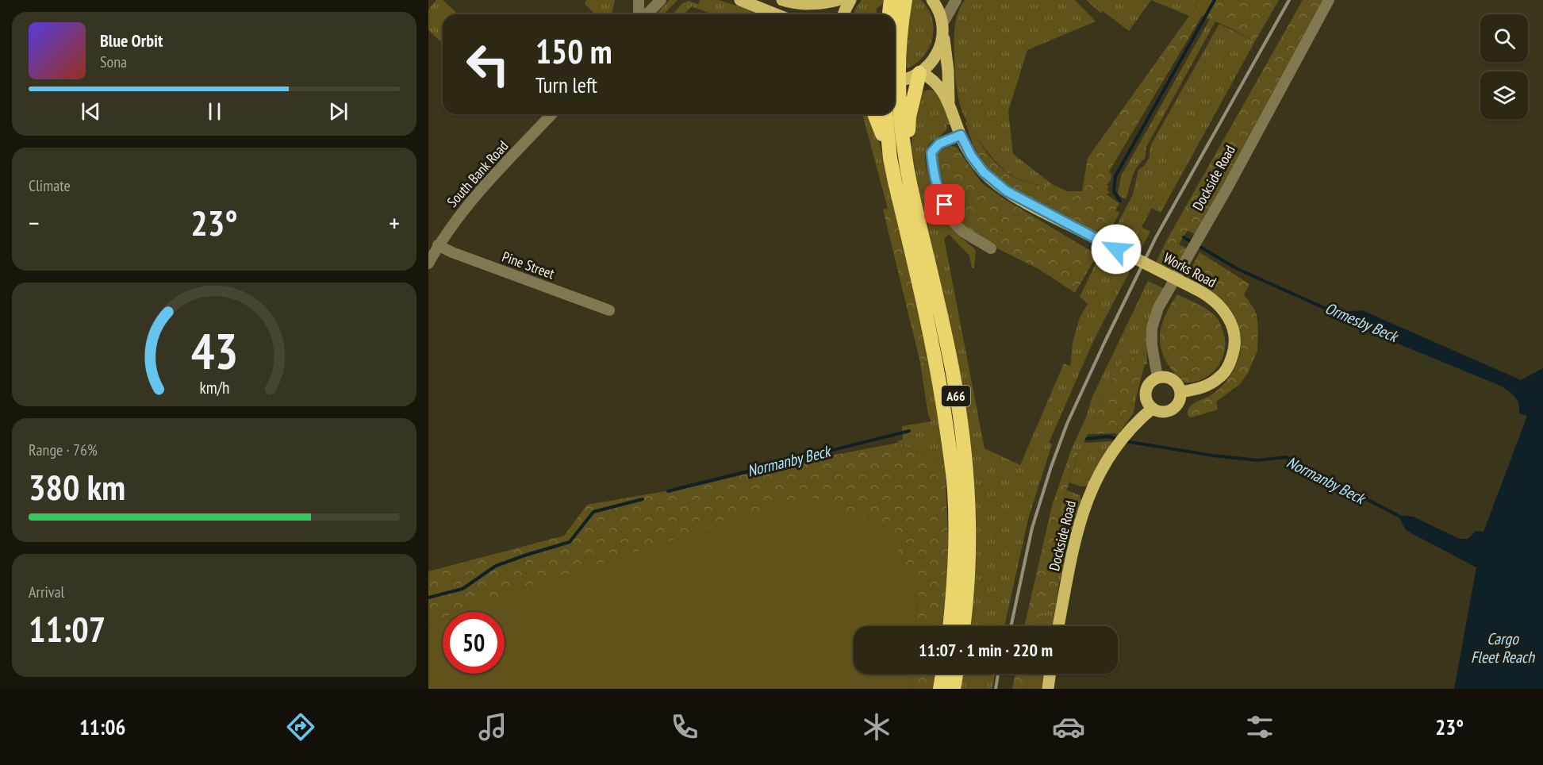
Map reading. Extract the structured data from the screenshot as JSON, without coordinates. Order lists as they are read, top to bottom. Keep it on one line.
{"streets":{"highway":["A66"],"main road":["Dockside Road","Works Road"],"street":["South Bank Road","Pine Street"]},"crossings":[["South Bank Road","Pine Street"],["Dockside Road","Works Road"],["Works Road","A66"]],"water":["Ormesby Beck","Normanby Beck","Cargo Fleet Reach"],"page":{"turn":["150 m","Turn left"],"song":["Blue Orbit","Sona"],"tile":["Climate",["Range · 76%","380 km"],["Arrival","11:07"]],"heat":["−","23°","+"],"limit":"50","trip":"11:07 · 1 min · 220 m","tabs":["11:06","23°"],"gauge":["43","km/h"]}}
